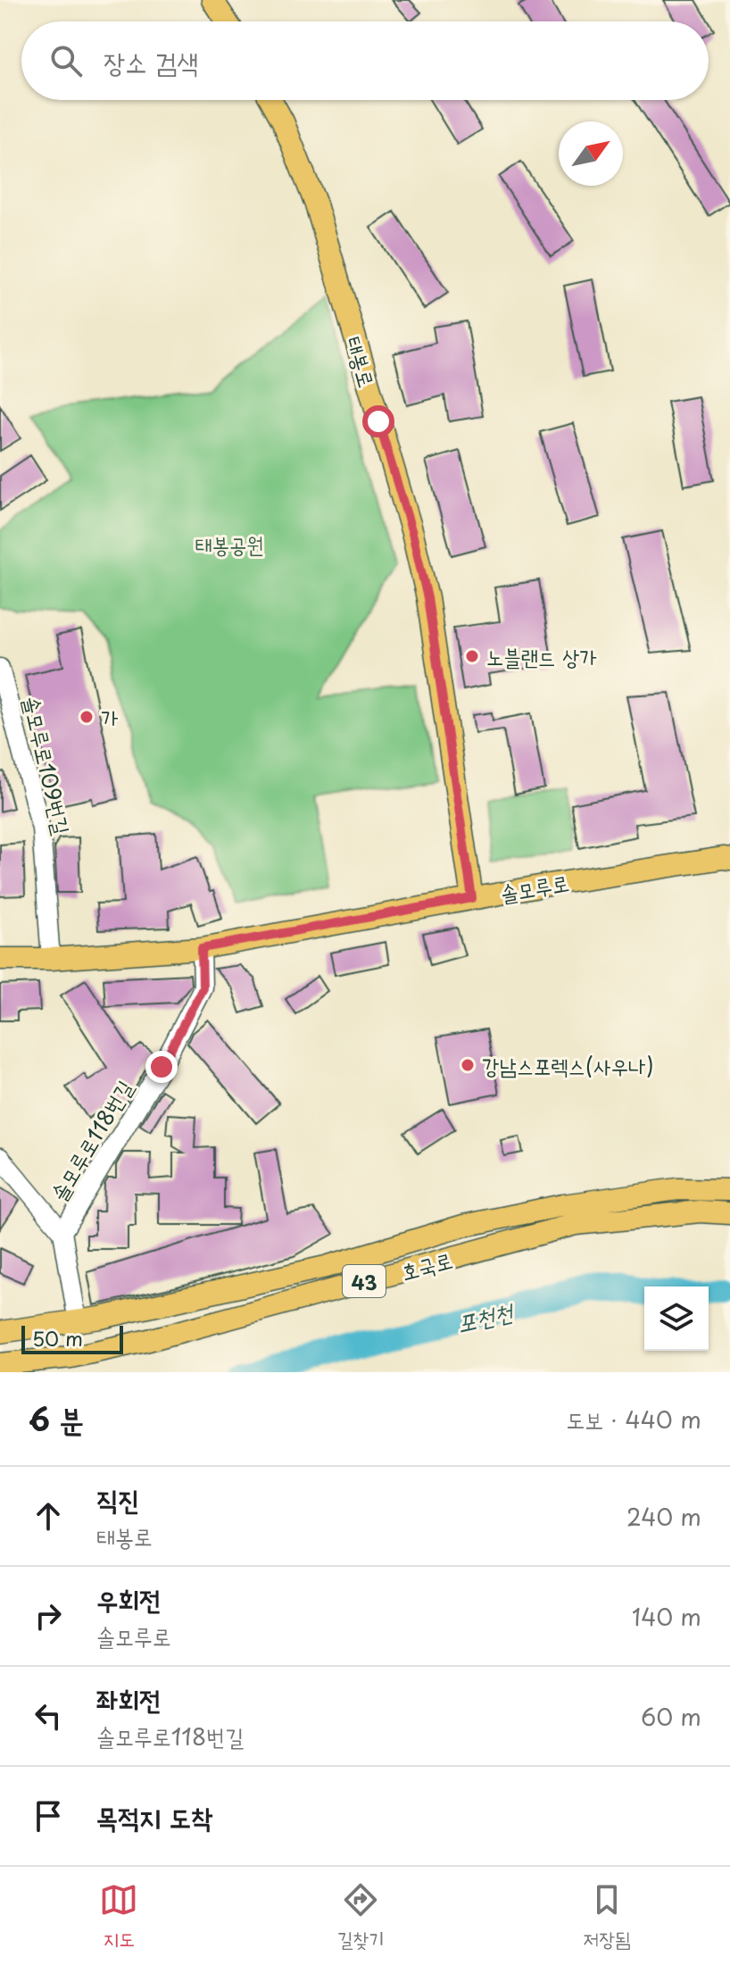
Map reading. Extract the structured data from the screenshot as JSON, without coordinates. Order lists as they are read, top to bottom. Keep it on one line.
{"streets":{"main road":["태봉로","솔모루로","호국로","43"],"street":["솔모루로109번길","솔모루로118번길"]},"crossings":[["태봉로","솔모루로"],["솔모루로109번길","솔모루로"],["솔모루로","솔모루로118번길"],["솔모루로118번길","호국로"]],"water":["포천천"],"parks":["태봉공원"],"places":["노블랜드 상가","가","강남스포렉스(사우나)"],"scale_bar":"50 m","north":"top right","page":{"search":"장소 검색","scale":"50 m","heading":["6 분","도보 · 440 m"],"list":[["직진","태봉로","240 m"],["우회전","솔모루로","140 m"],["좌회전","솔모루로118번길","60 m"],"목적지 도착"],"nav":["지도","길찾기","저장됨"]}}
